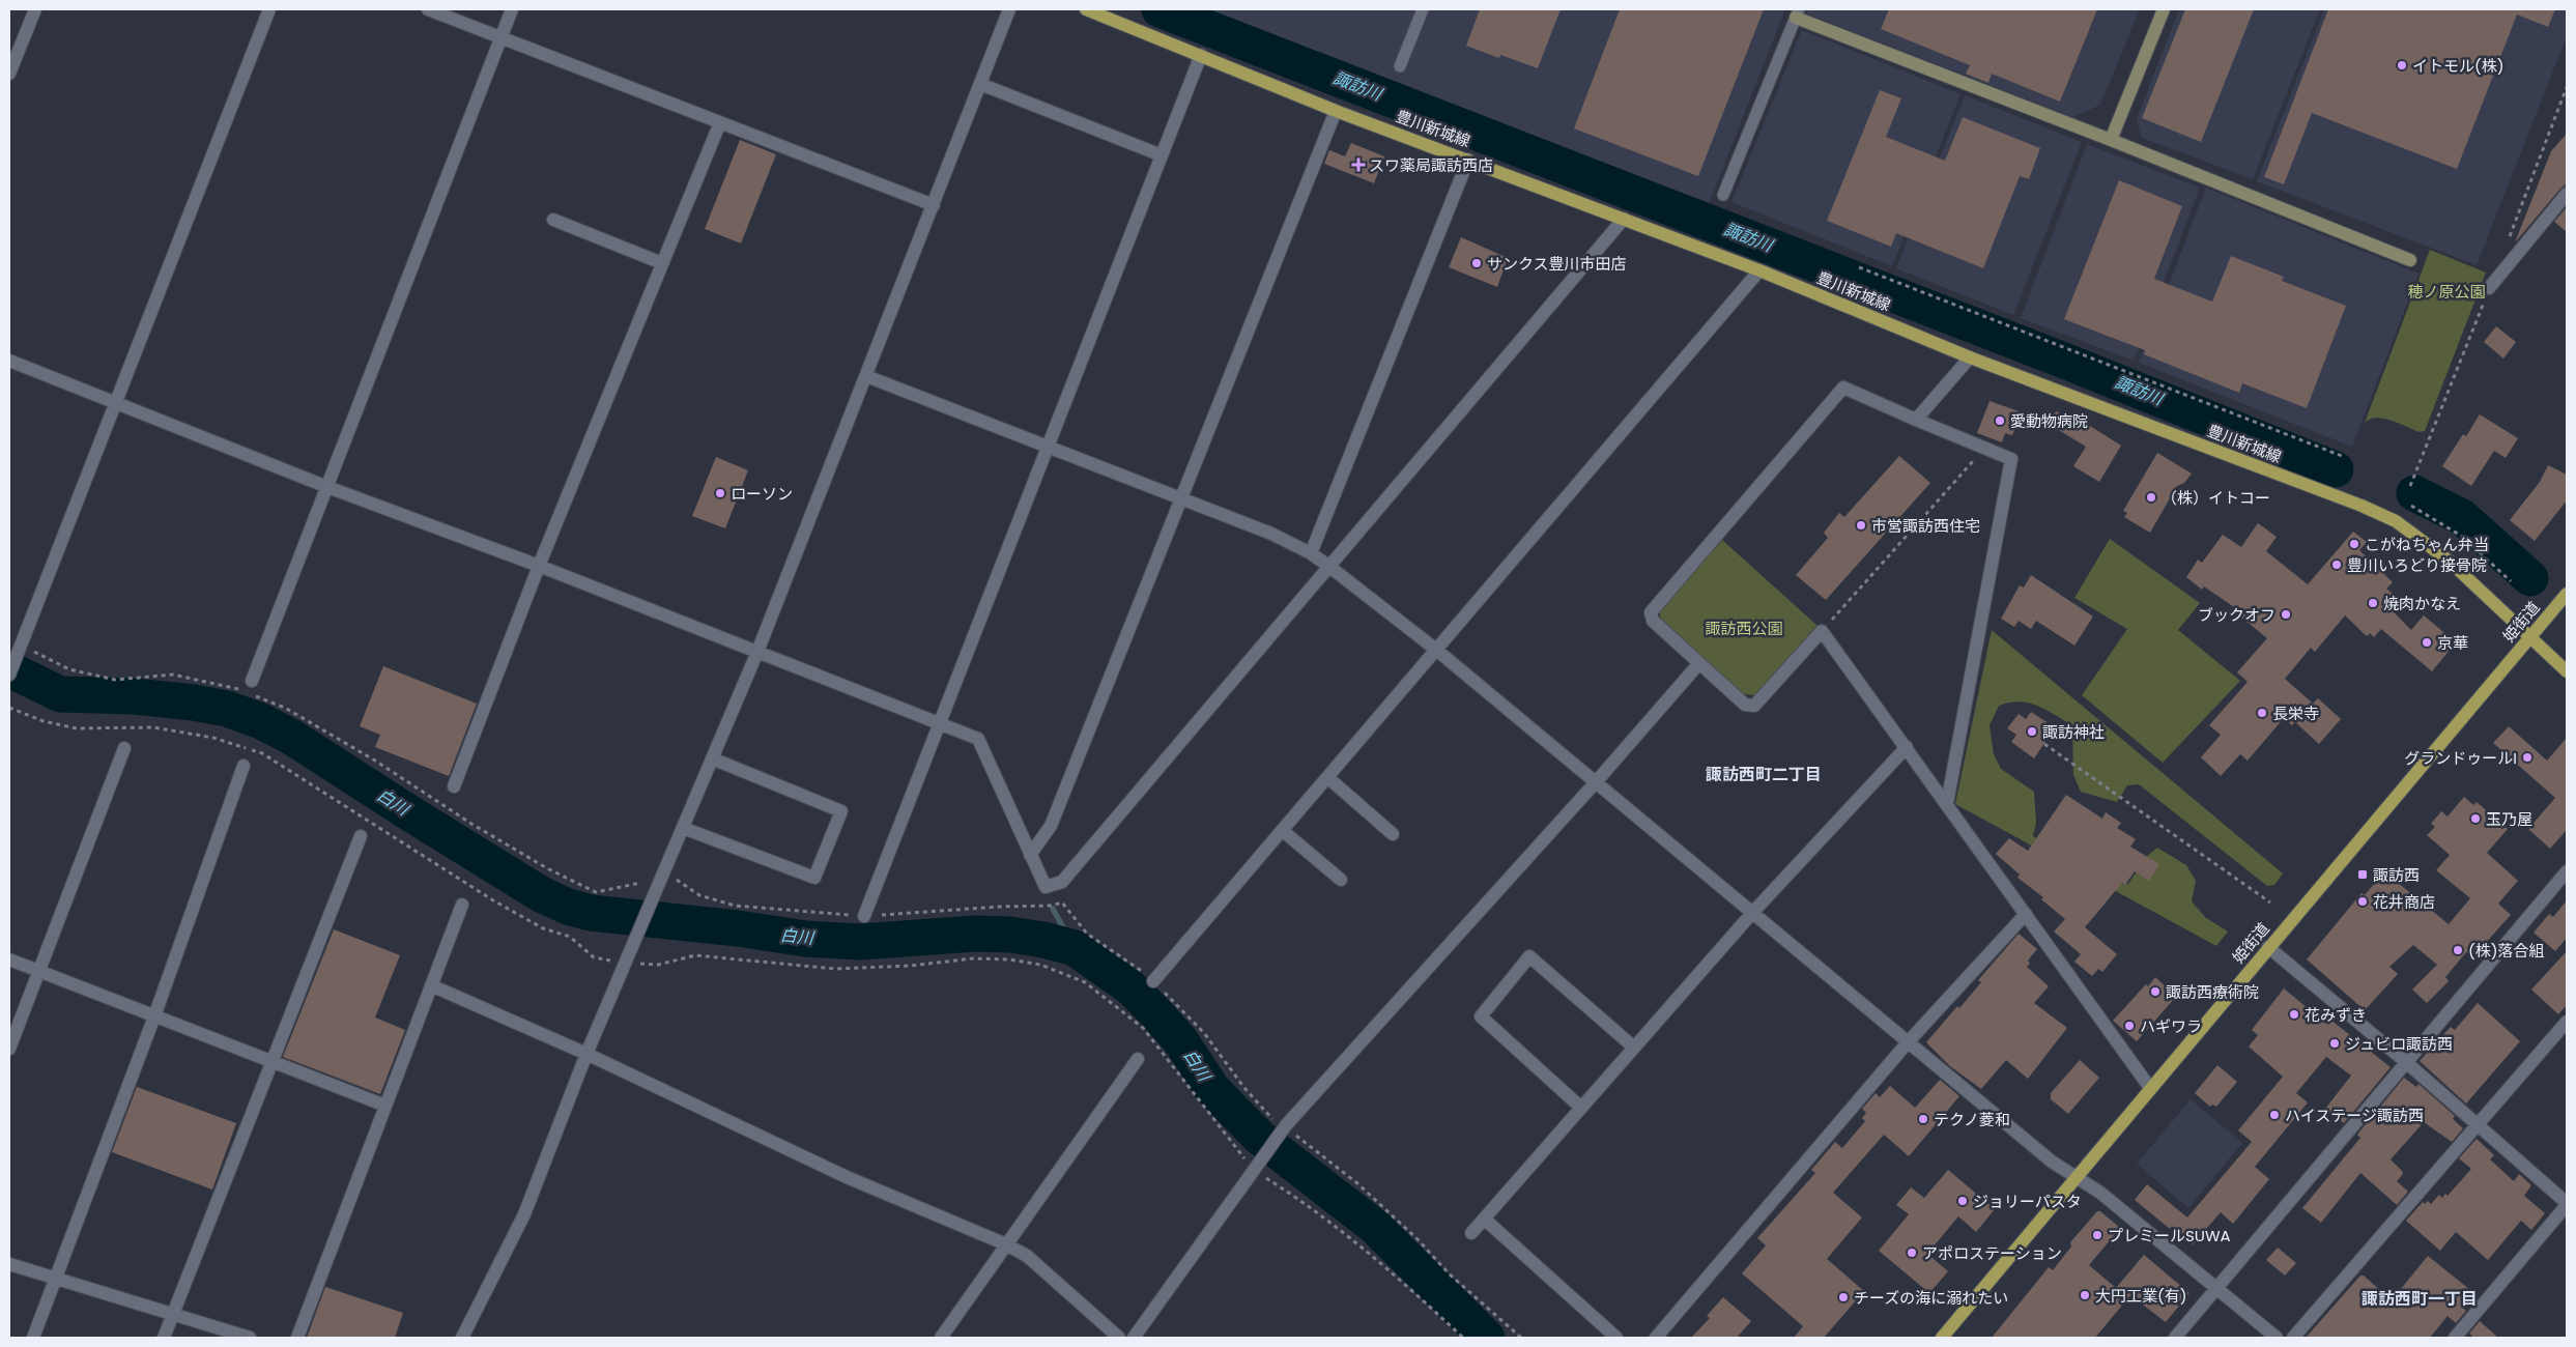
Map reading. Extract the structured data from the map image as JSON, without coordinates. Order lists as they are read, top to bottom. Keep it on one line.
{"streets":{"main road":["豊川新城線","姫街道"]},"crossings":[["豊川新城線","姫街道"]],"districts":["諏訪西町二丁目","諏訪西町一丁目"],"water":["諏訪川","白川"],"parks":["穂ノ原公園","諏訪西公園"],"places":{"other":["イトモル(株)","サンクス豊川市田店","愛動物病院","ローソン","（株）イトコー","市営諏訪西住宅","こがねちゃん弁当","豊川いろどり接骨院","焼肉かなえ","ブックオフ","京華","長栄寺","諏訪神社","グランドゥールI","玉乃屋","花井商店","(株)落合組","諏訪西療術院","花みずき","ハギワラ","ジュビロ諏訪西","ハイステージ諏訪西","テクノ菱和","ジョリーパスタ","プレミールSUWA","アポロステーション","大円工業(有)","チーズの海に溺れたい"],"health":["スワ薬局諏訪西店"],"transit":["諏訪西"]}}
